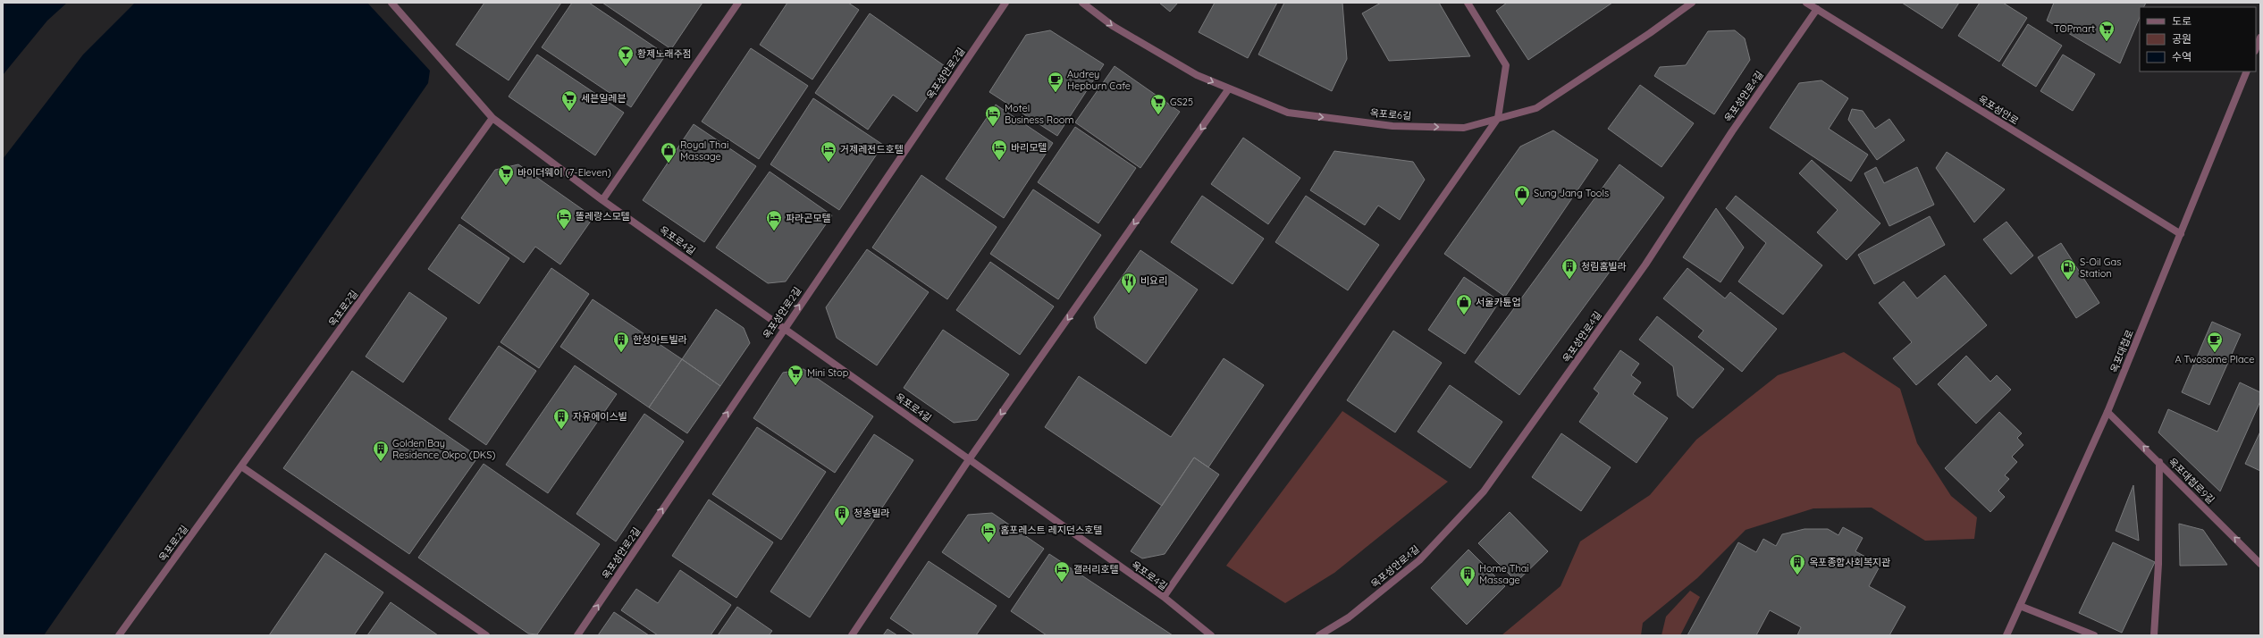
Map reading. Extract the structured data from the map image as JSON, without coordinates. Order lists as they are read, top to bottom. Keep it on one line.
{"streets":{"street":["옥포성안로2길","옥포성안로4길","옥포성안로","옥포로6길","옥포로4길","옥포로2길","옥포대첩로","옥포대첩로9길"]},"crossings":[["옥포성안로2길","옥포로4길"],["옥포성안로4길","옥포성안로"],["옥포성안로","옥포대첩로"],["옥포로4길","옥포로2길"],["옥포대첩로","옥포대첩로9길"]],"one_way":["옥포성안로2길","옥포로6길","옥포대첩로9길"],"places":{"supermarket":["TOPmart","세븐일레븐","GS25","바이더웨이 (7-Eleven)","Mini Stop"],"bar":["황제노래주점"],"cafe":["Audrey Hepburn Cafe","A Twosome Place"],"hotel":["Motel Business Room","바리모텔","거제레전드호텔","똘레랑스모텔","파라곤모텔","홈포레스트 레지던스호텔","갤러리호텔"],"shop":["Royal Thai Massage","Sung Jang Tools","서울카튠업"],"building":["청림홈빌라","한성아트빌라","자유에이스빌","Golden Bay Residence Okpo (DKS)","청송빌라","옥포종합사회복지관","Home Thai Massage"],"fuel station":["S-Oil Gas Station"],"restaurant":["비요리"]},"legend":["도로","공원","수역"]}
